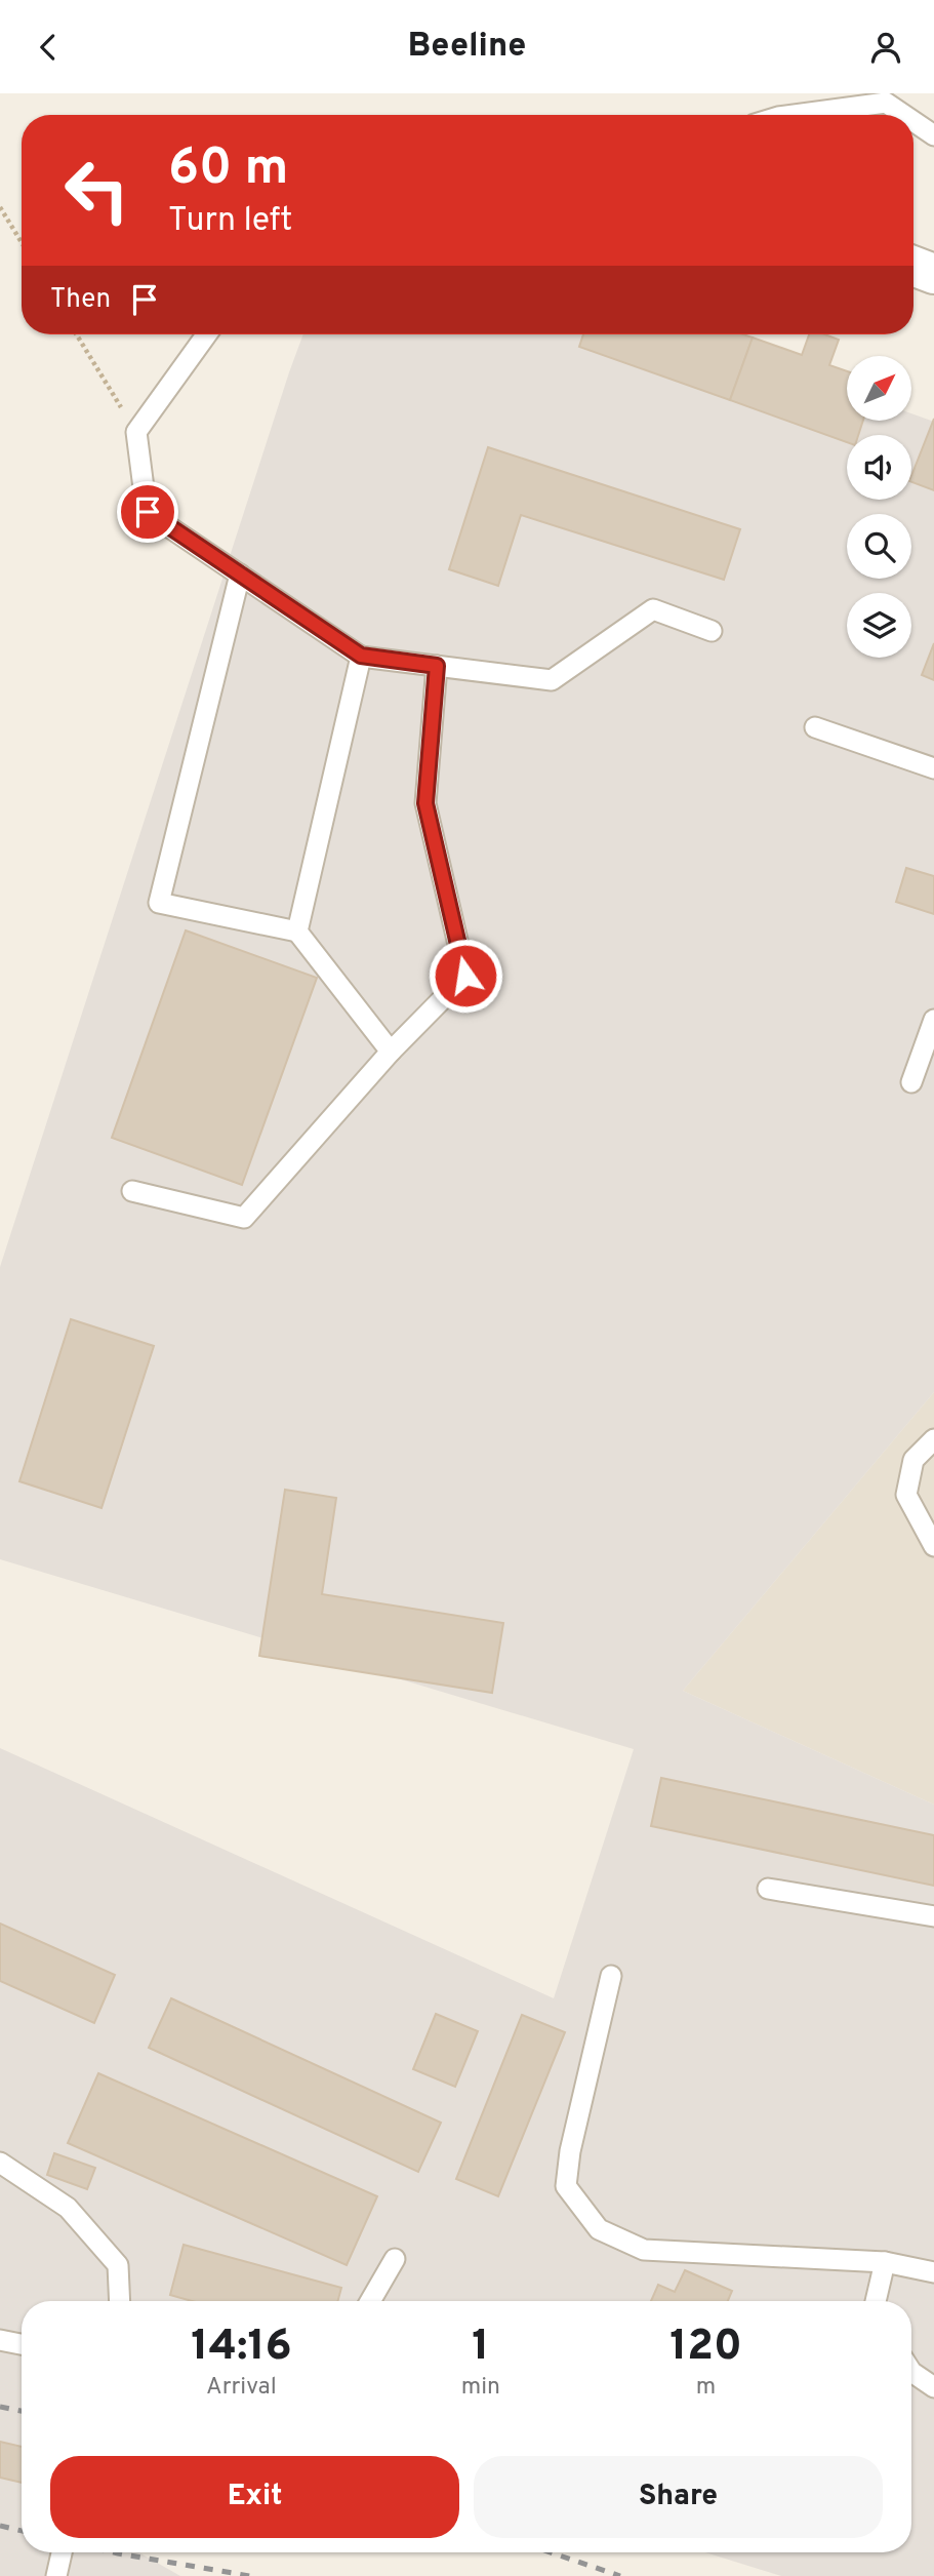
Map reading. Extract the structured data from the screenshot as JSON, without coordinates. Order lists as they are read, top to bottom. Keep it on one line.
{"north":"top right","page":{"header":"Beeline","turn":["60 m","Turn left"],"then":"Then","eta":["14:16","Arrival","1","min","120","m"],"buttons":["Exit","Share"]}}
